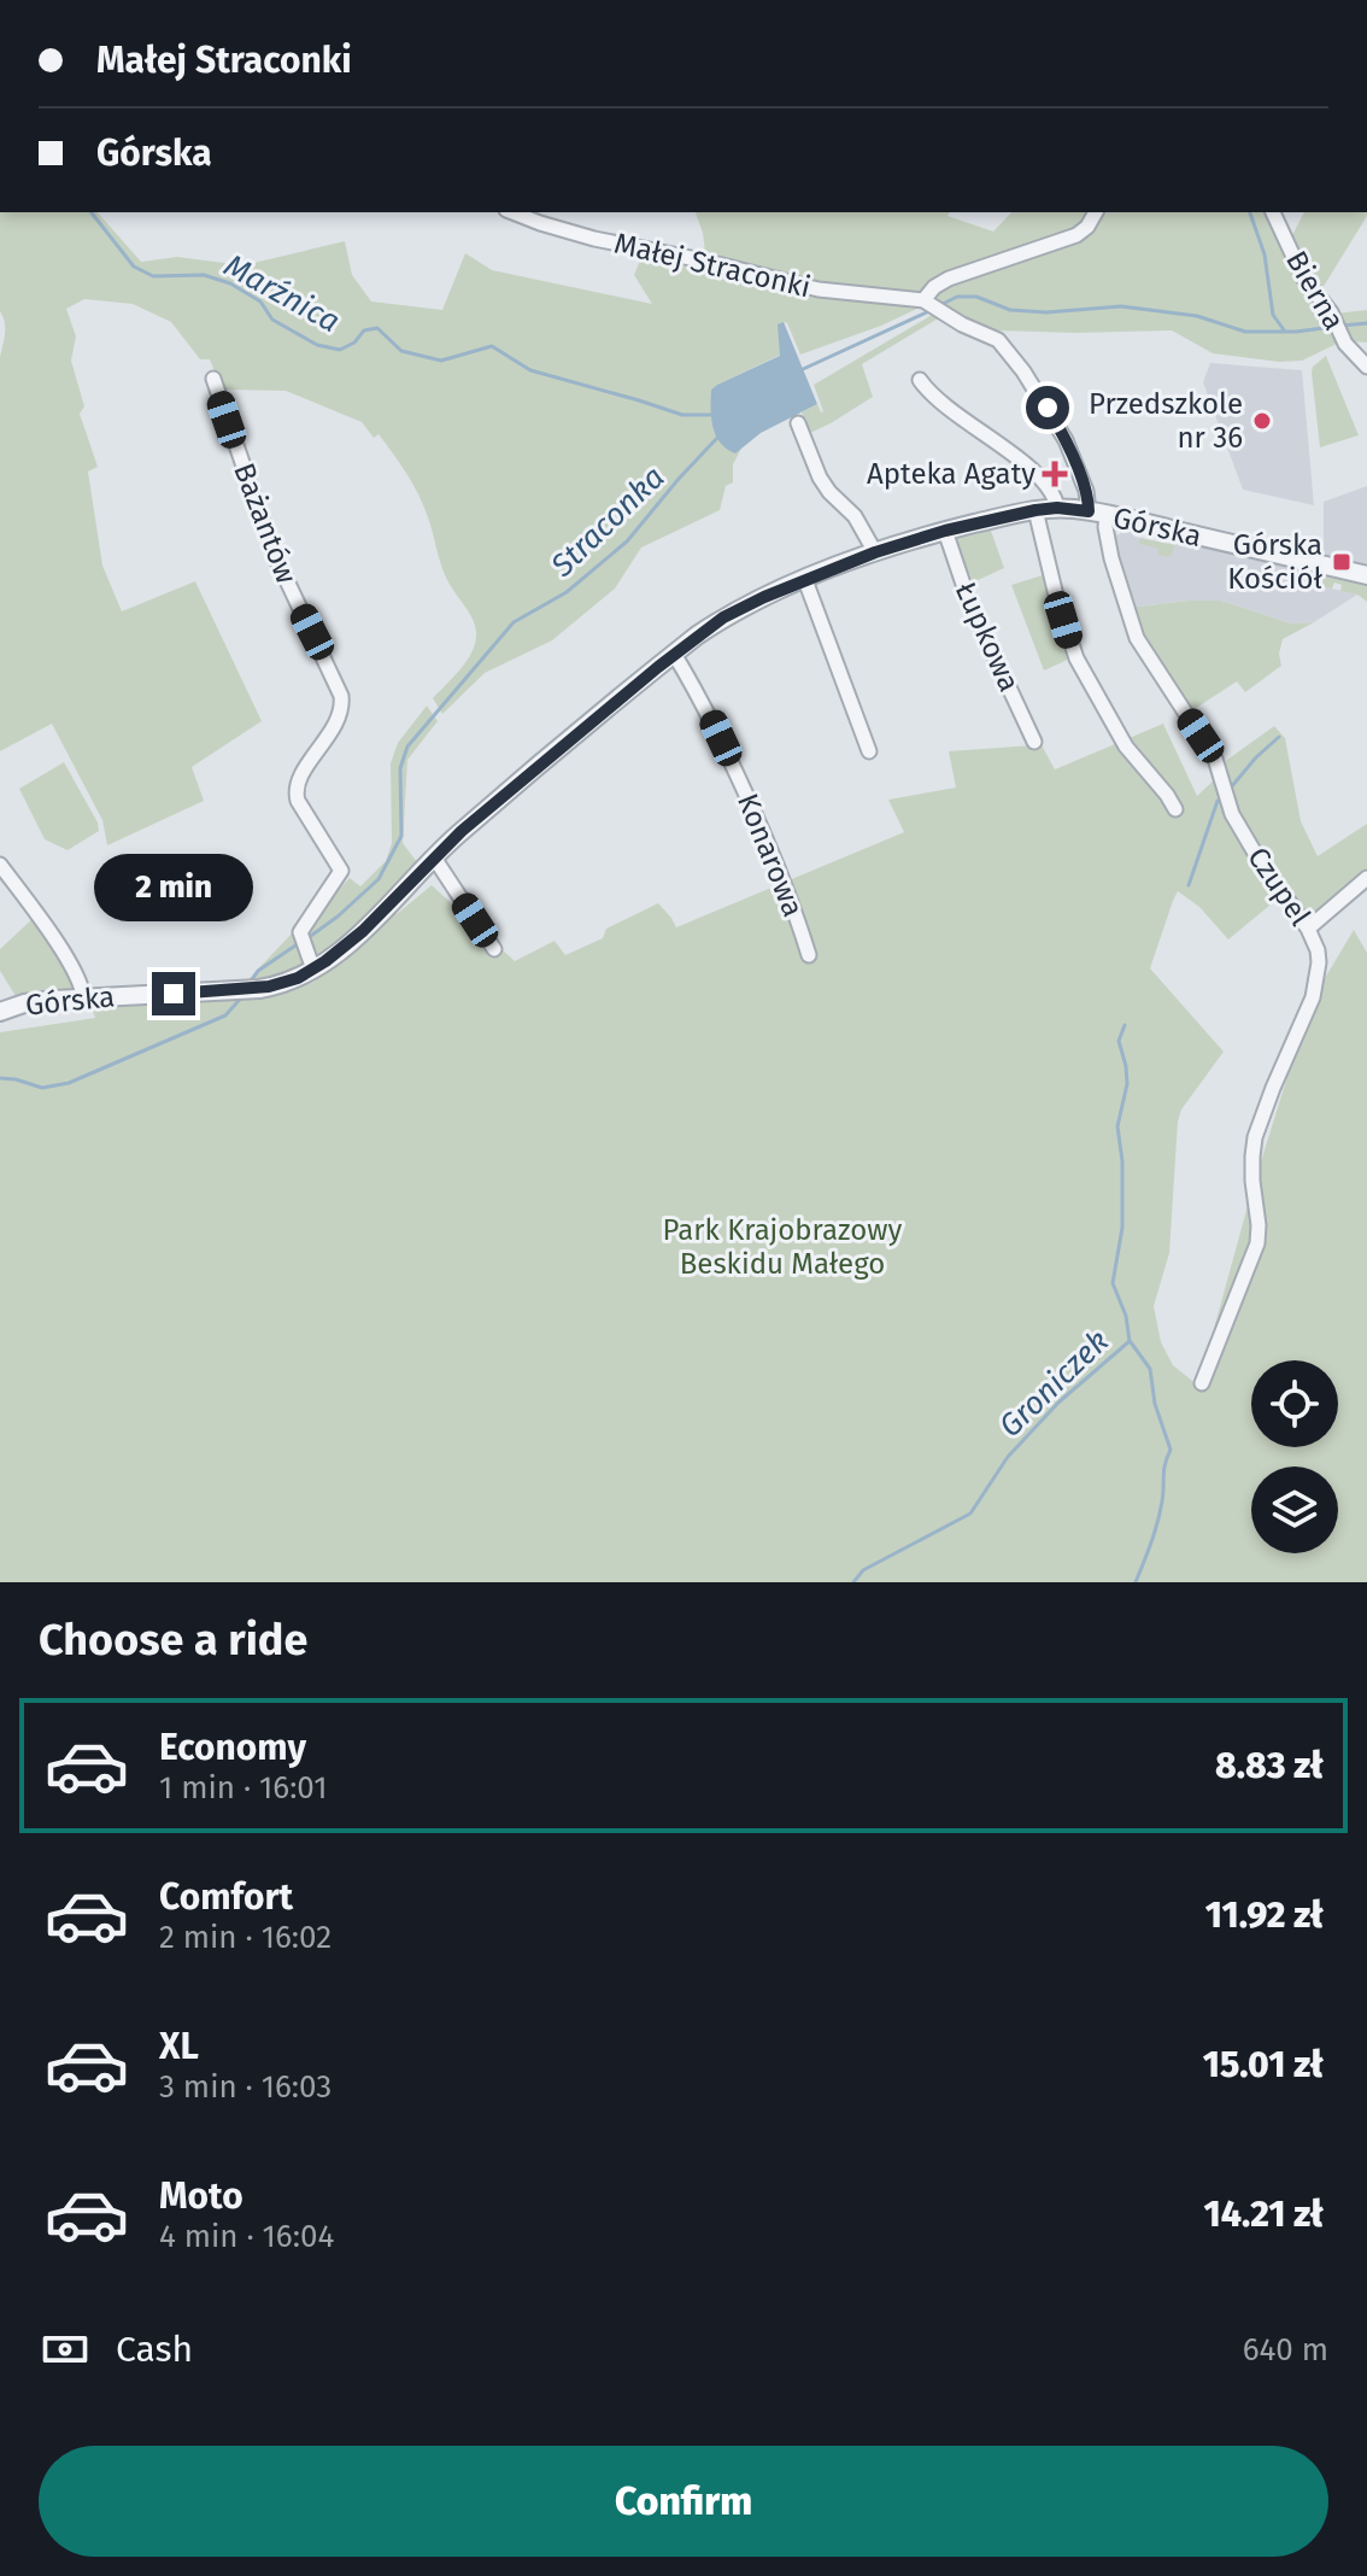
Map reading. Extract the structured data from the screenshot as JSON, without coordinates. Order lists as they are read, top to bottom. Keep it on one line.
{"streets":{"street":["Małej Straconki","Bierna","Bażantów","Górska","Łupkowa","Konarowa","Czupel"]},"crossings":[["Małej Straconki","Górska"],["Małej Straconki","Czupel"],["Bażantów","Górska"],["Górska","Łupkowa"],["Górska","Konarowa"],["Górska","Czupel"]],"water":["Marźnica","Straconka","Groniczek"],"parks":["Park Krajobrazowy Beskidu Małego"],"places":{"other":["Przedszkole nr 36"],"health":["Apteka Agaty"],"transit":["Górska Kościół"]},"page":{"banner":["Małej Straconki","Górska"],"bubble":"2 min","heading":"Choose a ride","list":[{"name":"Economy","note":"1 min · 16:01","value":"8.83 zł"},{"name":"Comfort","note":"2 min · 16:02","value":"11.92 zł"},{"name":"XL","note":"3 min · 16:03","value":"15.01 zł"},{"name":"Moto","note":"4 min · 16:04","value":"14.21 zł"}],"pay":["Cash","640 m"],"buttons":"Confirm"}}
